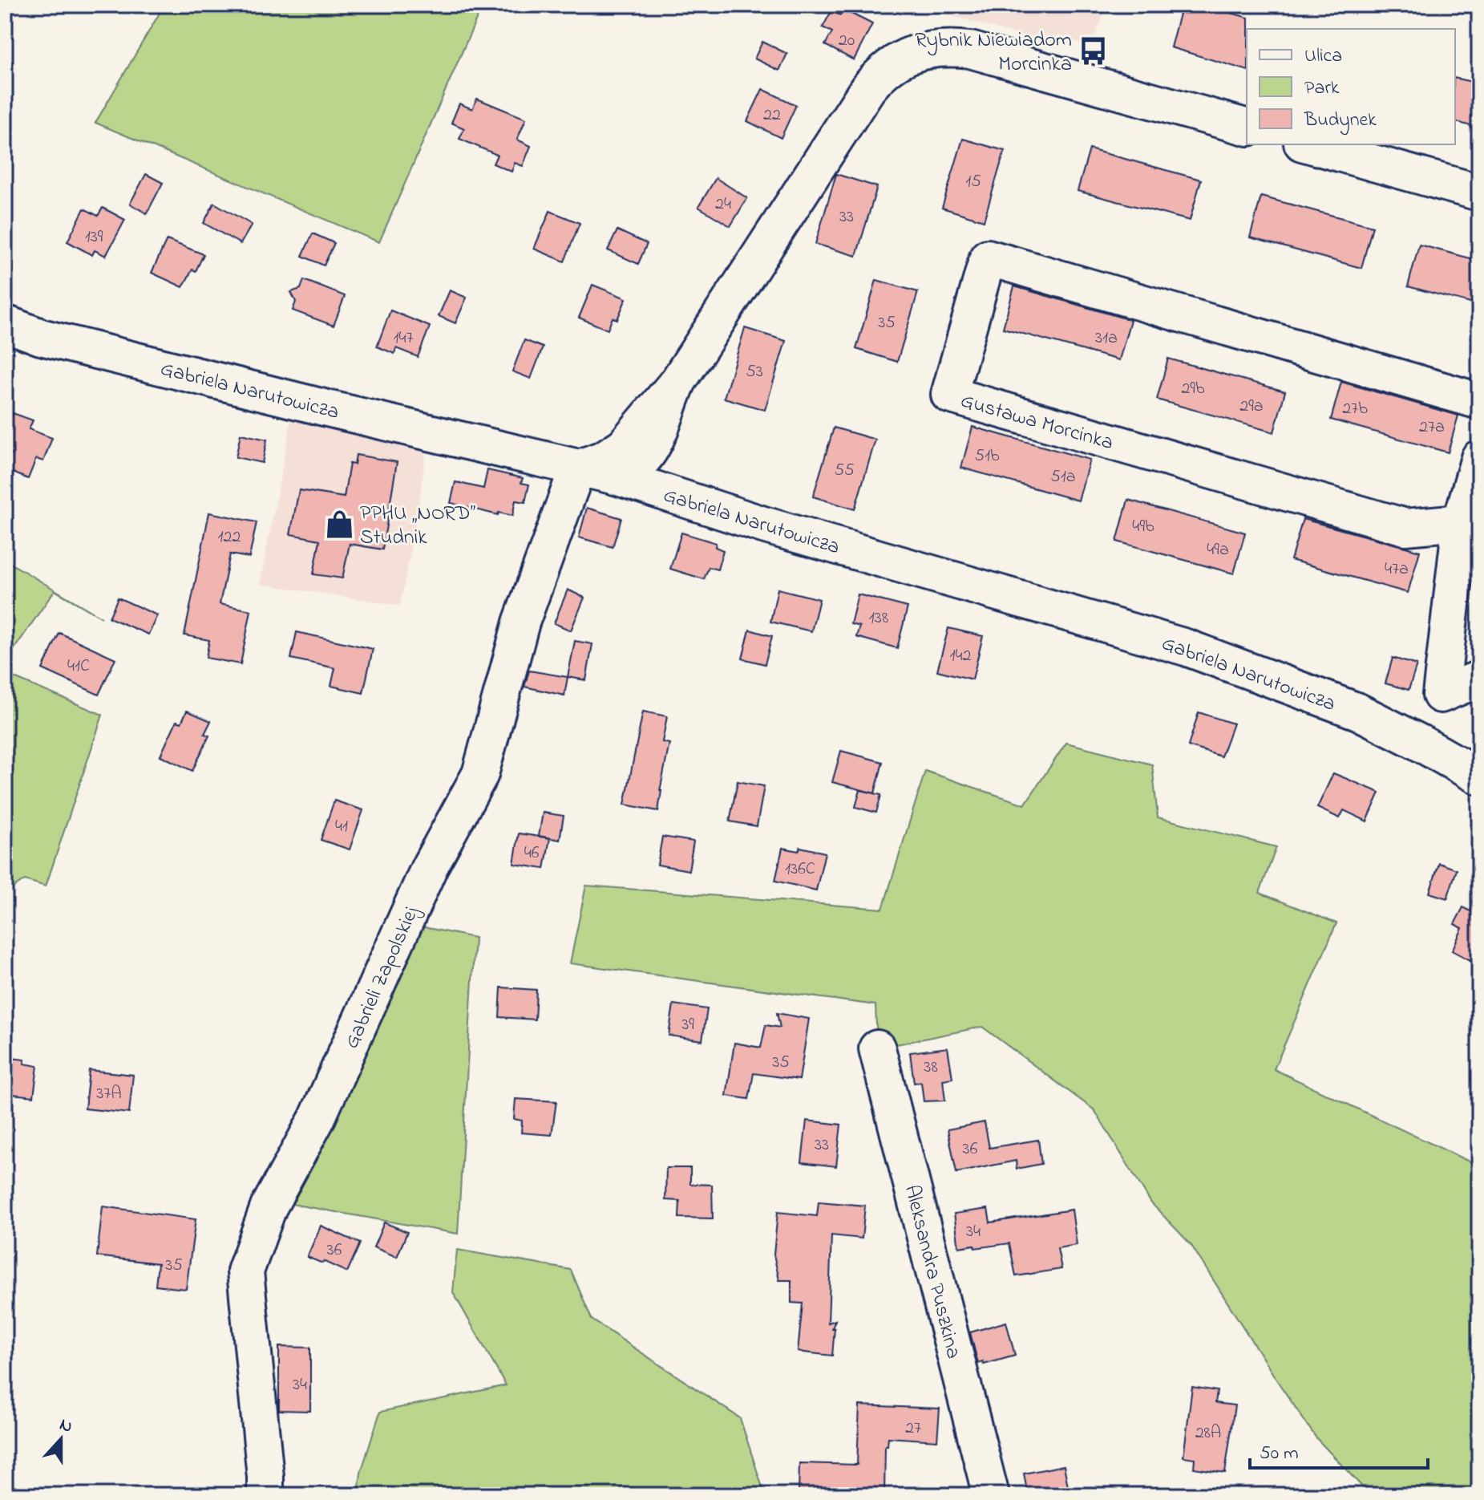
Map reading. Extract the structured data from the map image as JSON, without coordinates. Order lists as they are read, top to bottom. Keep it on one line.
{"streets":{"street":["Gabriela Narutowicza","Gustawa Morcinka","Gabrieli Zapolskiej","Aleksandra Puszkina"]},"crossings":[["Gabriela Narutowicza","Gabrieli Zapolskiej"]],"places":{"bus stop":["Rybnik Niewiadom Morcinka"],"shop":["PPHU „NORD” Studnik"]},"house_numbers":["20","22","15","24","33","139","35","147","31a","53","29b","29a","27b","27a","51b","55","51a","49b","122","49a","47a","138","142","41C","41","46","136C","39","35","38","37A","33","36","34","36","35","34","27","28A"],"legend":["Ulica","Park","Budynek"],"scale_bar":"50 m","north":"top"}
